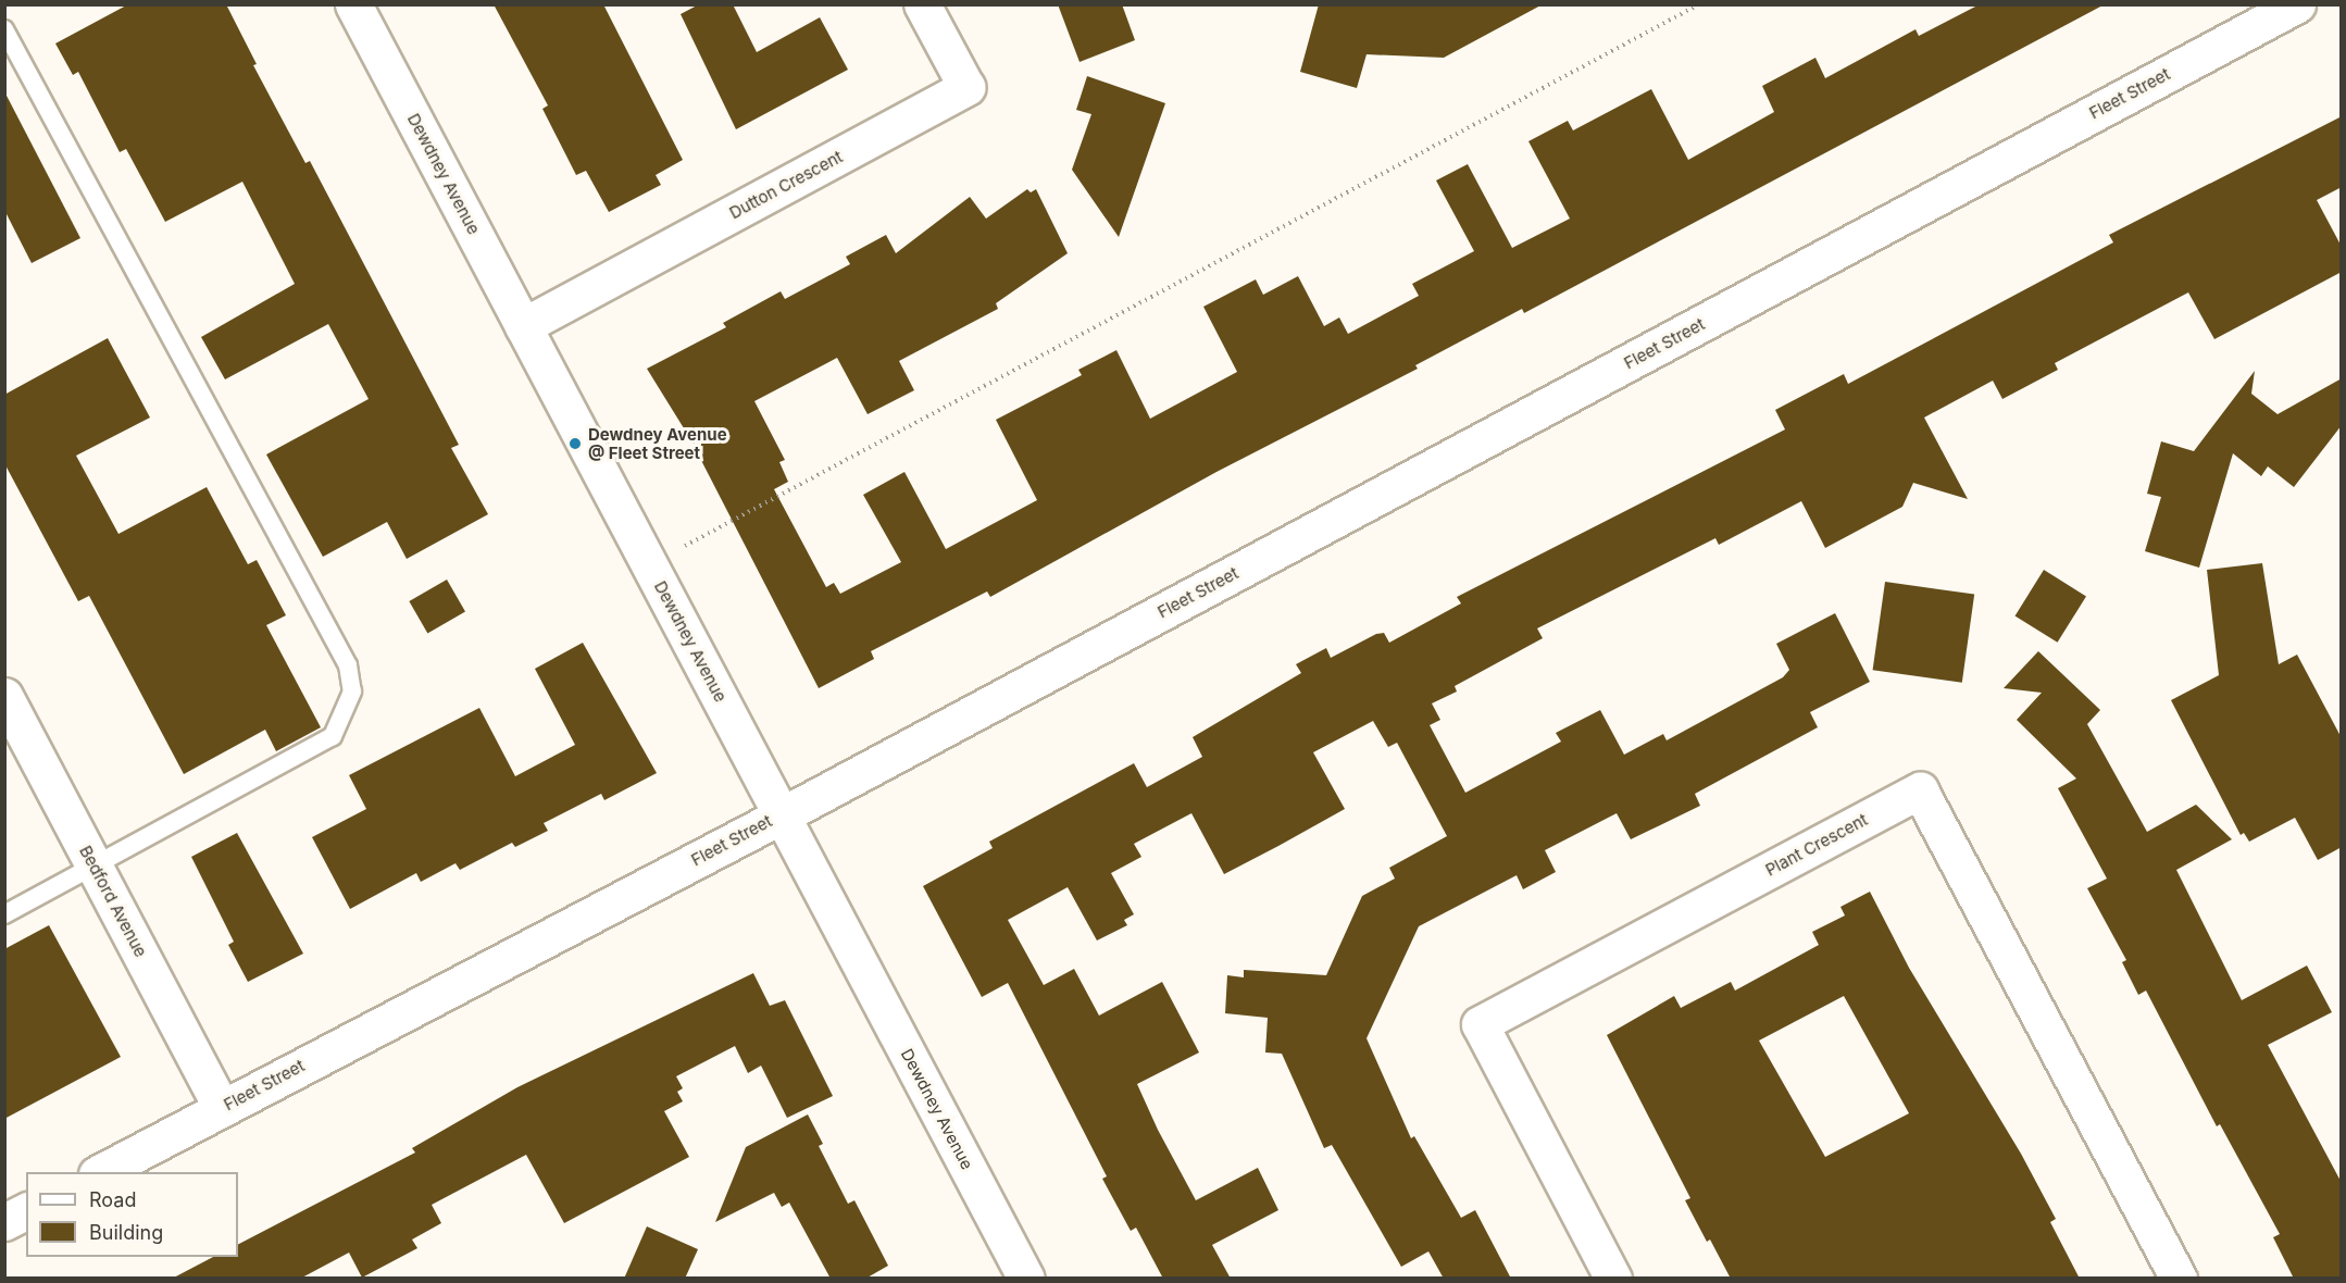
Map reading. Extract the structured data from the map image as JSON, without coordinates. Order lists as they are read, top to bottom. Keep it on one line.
{"streets":{"street":["Fleet Street","Dewdney Avenue","Dutton Crescent","Plant Crescent","Bedford Avenue"]},"crossings":[["Fleet Street","Dewdney Avenue"],["Fleet Street","Bedford Avenue"],["Dewdney Avenue","Dutton Crescent"]],"places":["Dewdney Avenue @ Fleet Street"],"legend":["Road","Building"]}
